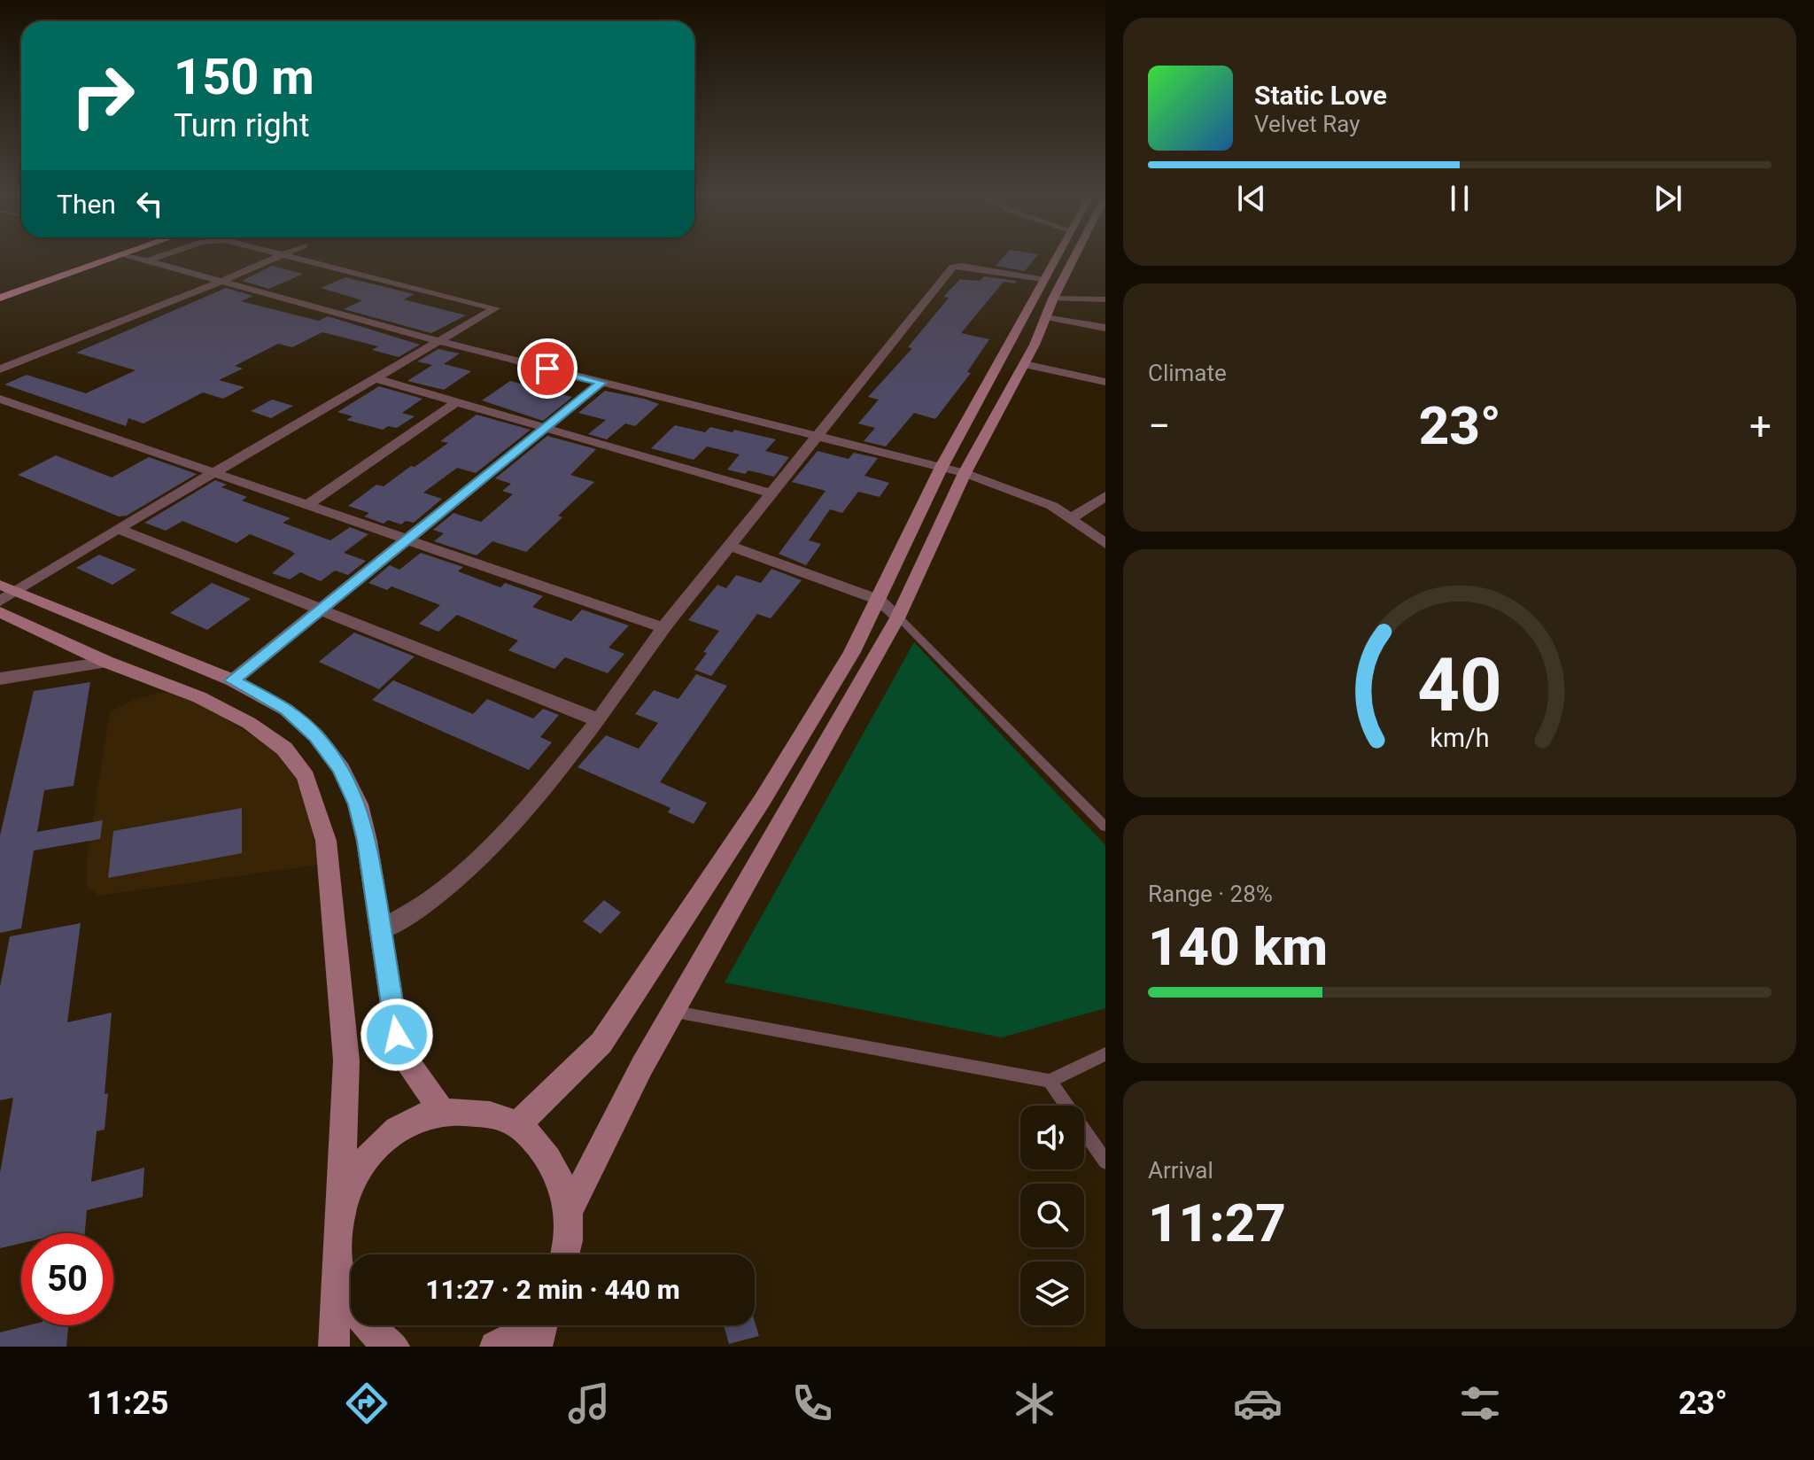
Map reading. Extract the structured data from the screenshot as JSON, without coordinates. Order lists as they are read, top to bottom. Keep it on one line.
{"page":{"turn":["150 m","Turn right"],"song":["Static Love","Velvet Ray"],"then":"Then","tile":["Climate",["Range · 28%","140 km"],["Arrival","11:27"]],"heat":["−","23°","+"],"limit":"50","trip":"11:27 · 2 min · 440 m","tabs":["11:25","23°"],"gauge":["40","km/h"]}}
